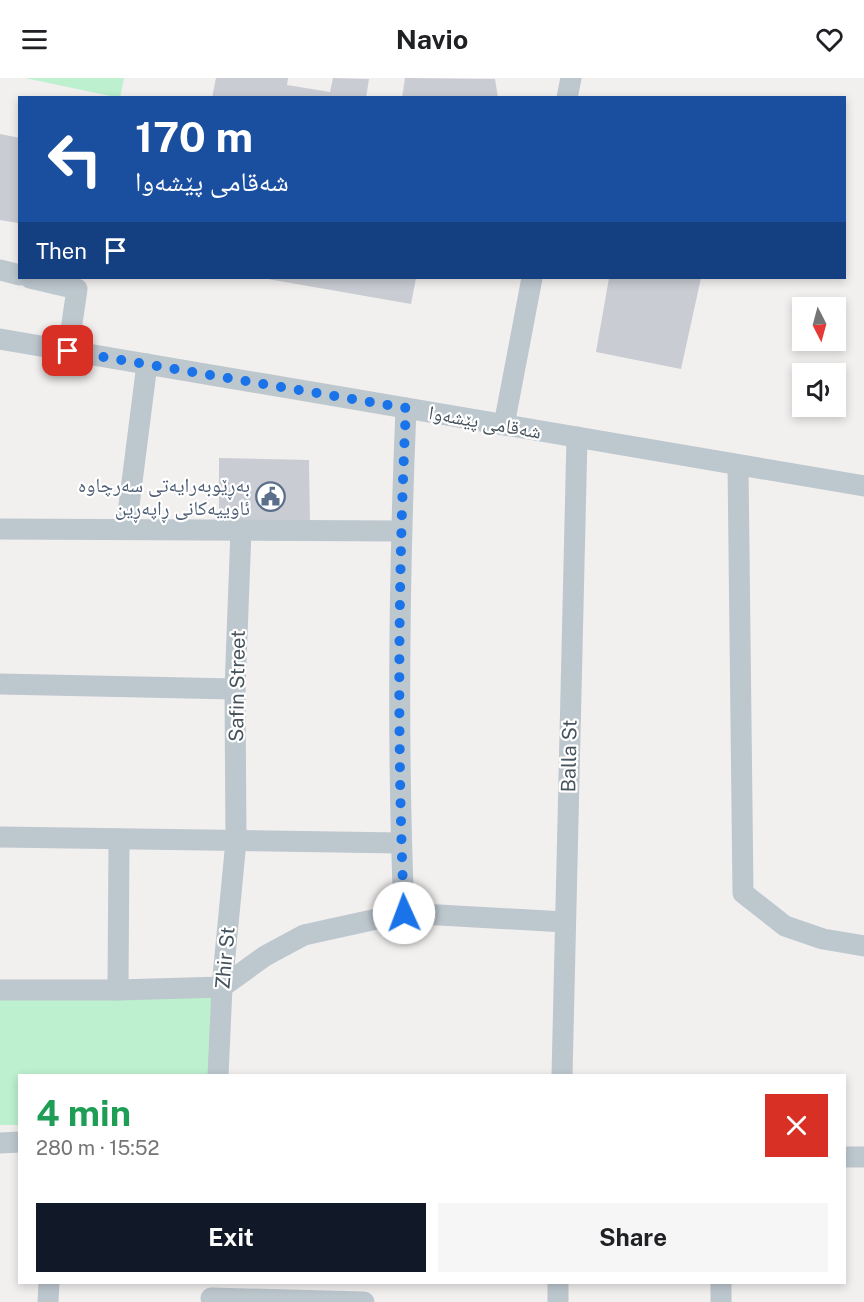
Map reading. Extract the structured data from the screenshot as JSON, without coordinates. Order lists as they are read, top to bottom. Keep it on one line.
{"streets":{"street":["شەقامی پێشەوا","Safin Street","Balla St","Zhir St"]},"crossings":[["شەقامی پێشەوا","Balla St"],["Safin Street","Zhir St"]],"places":{"public building":["بەڕێوبەرایەتی سەرچاوە ئاوییەکانی ڕاپەڕین"]},"north":"bottom","page":{"header":"Navio","turn":["170 m","شەقامی پێشەوا"],"then":"Then","heading":["4 min","280 m · 15:52"],"buttons":["Exit","Share"]}}
